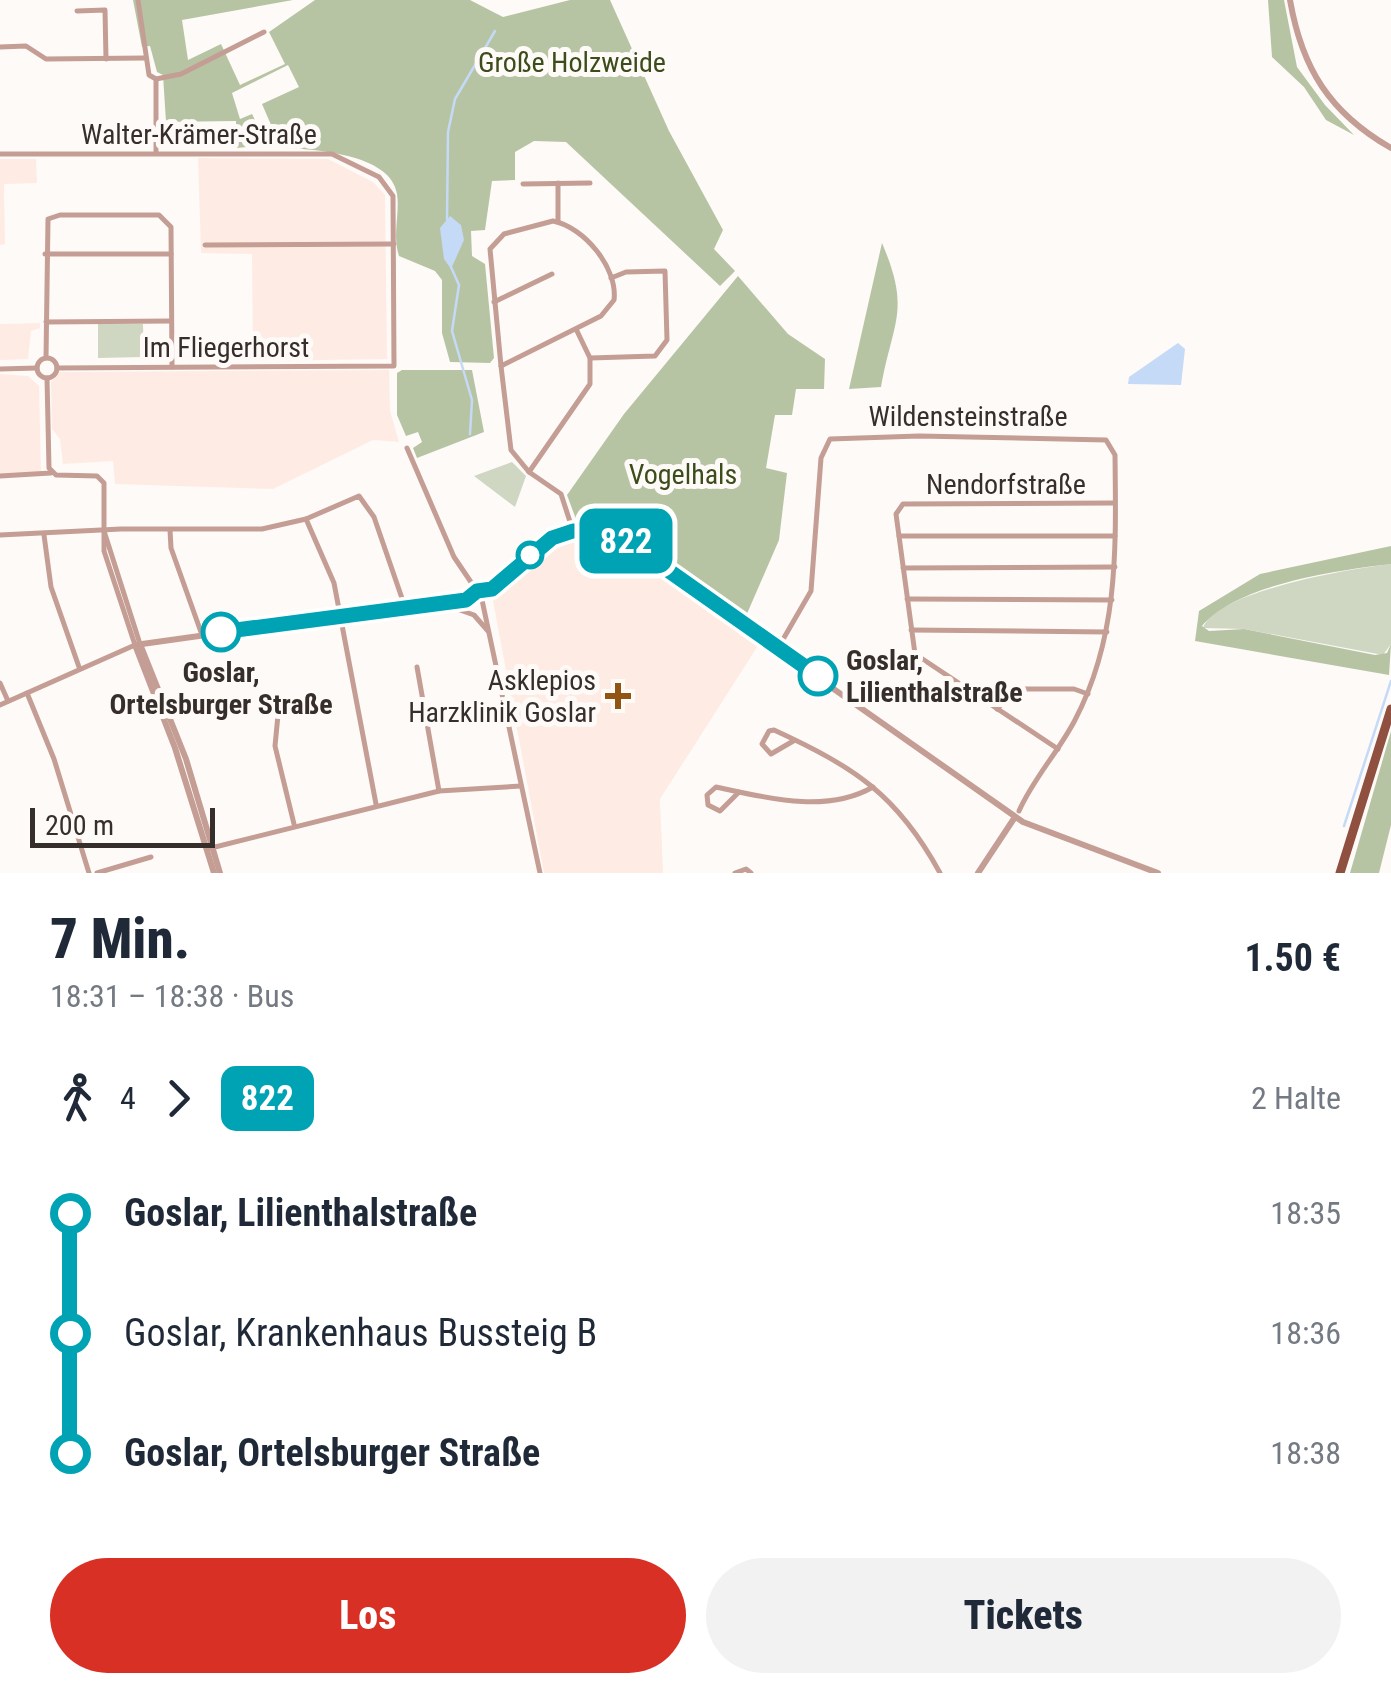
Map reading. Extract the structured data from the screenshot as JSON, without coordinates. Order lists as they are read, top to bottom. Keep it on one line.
{"streets":{"street":["Walter-Krämer-Straße","Im Fliegerhorst","Wildensteinstraße","Nendorfstraße"]},"crossings":[["Walter-Krämer-Straße","Im Fliegerhorst"],["Wildensteinstraße","Nendorfstraße"]],"parks":["Große Holzweide","Vogelhals"],"places":{"other":["Goslar, Ortelsburger Straße","Goslar, Lilienthalstraße"],"health":["Asklepios Harzklinik Goslar"]},"lines":["bus line 822"],"scale_bar":"200 m","page":{"on_map":"822","scale":"200 m","heading":["7 Min.","18:31 – 18:38 · Bus","1.50 €"],"legs":["4","822","2 Halte"],"list":[{"name":"Goslar, Lilienthalstraße","value":"18:35"},{"name":"Goslar, Krankenhaus Bussteig B","value":"18:36"},{"name":"Goslar, Ortelsburger Straße","value":"18:38"}],"buttons":["Los","Tickets"]}}
